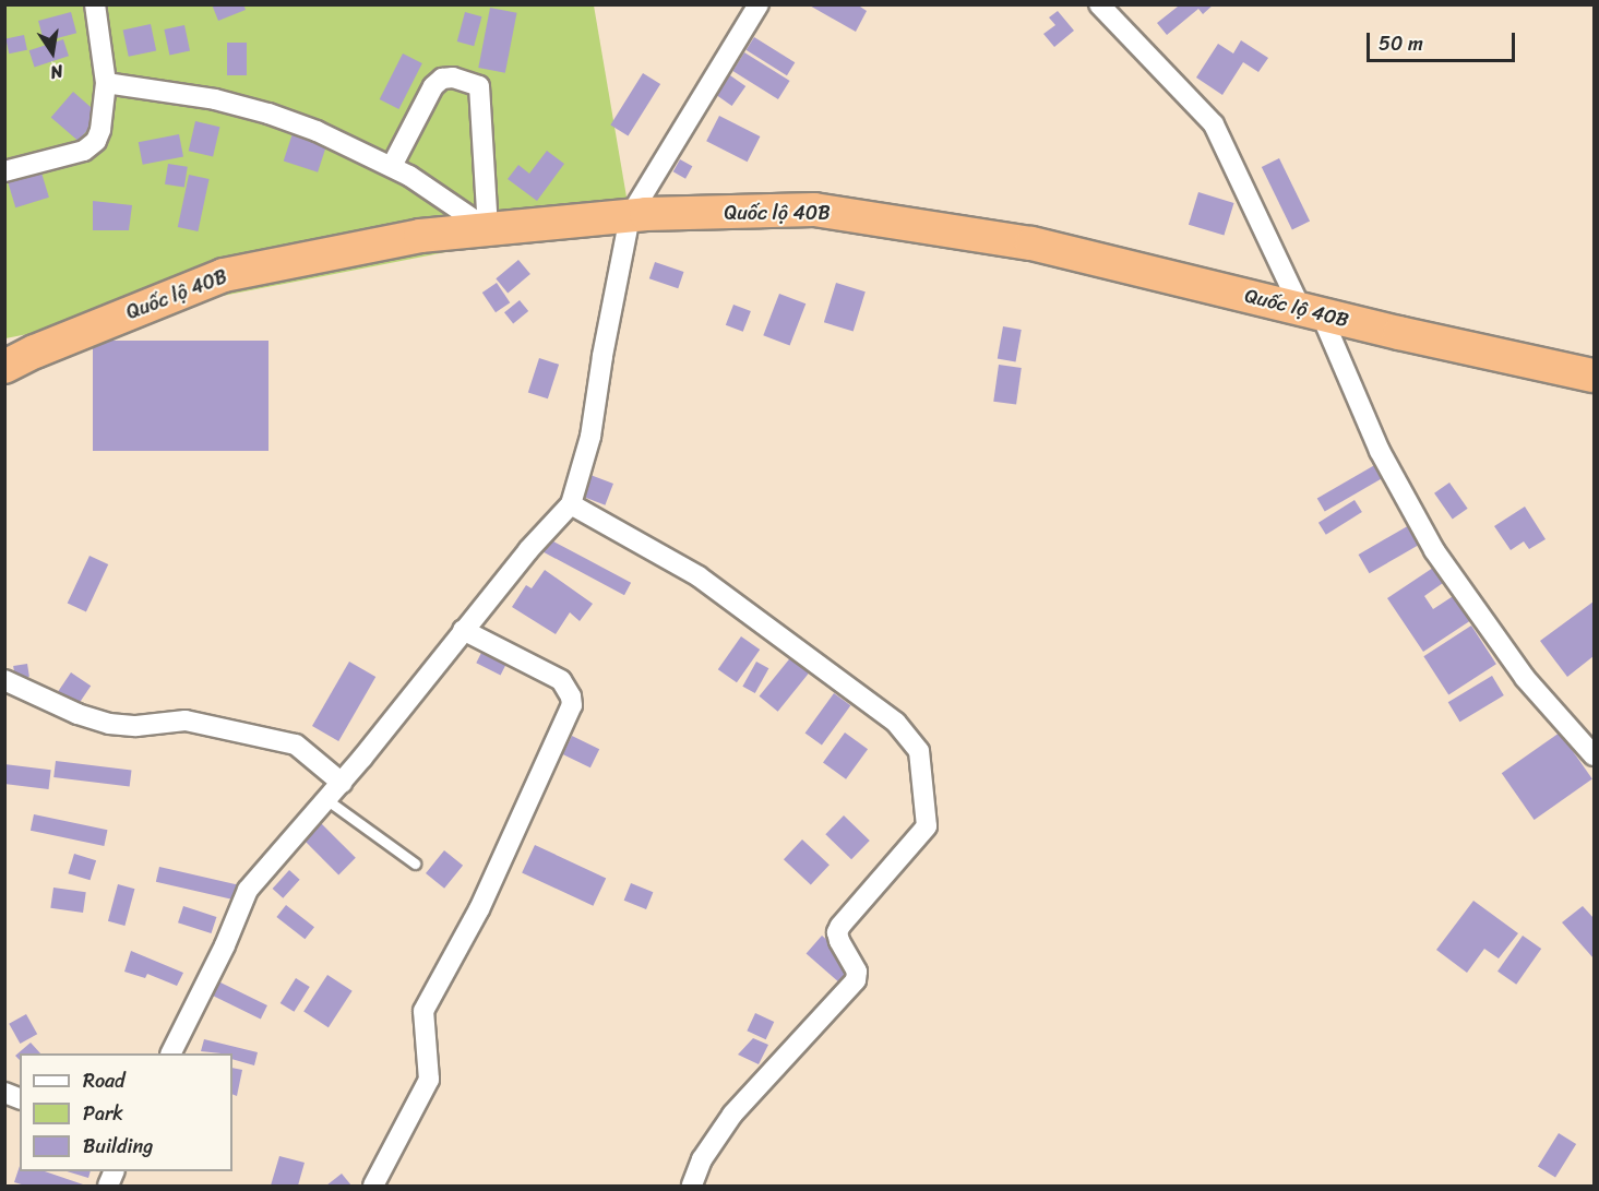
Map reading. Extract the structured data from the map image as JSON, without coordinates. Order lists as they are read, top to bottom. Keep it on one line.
{"streets":{"highway":["Quốc lộ 40B"]},"legend":["Road","Park","Building"],"scale_bar":"50 m","north":"bottom"}
